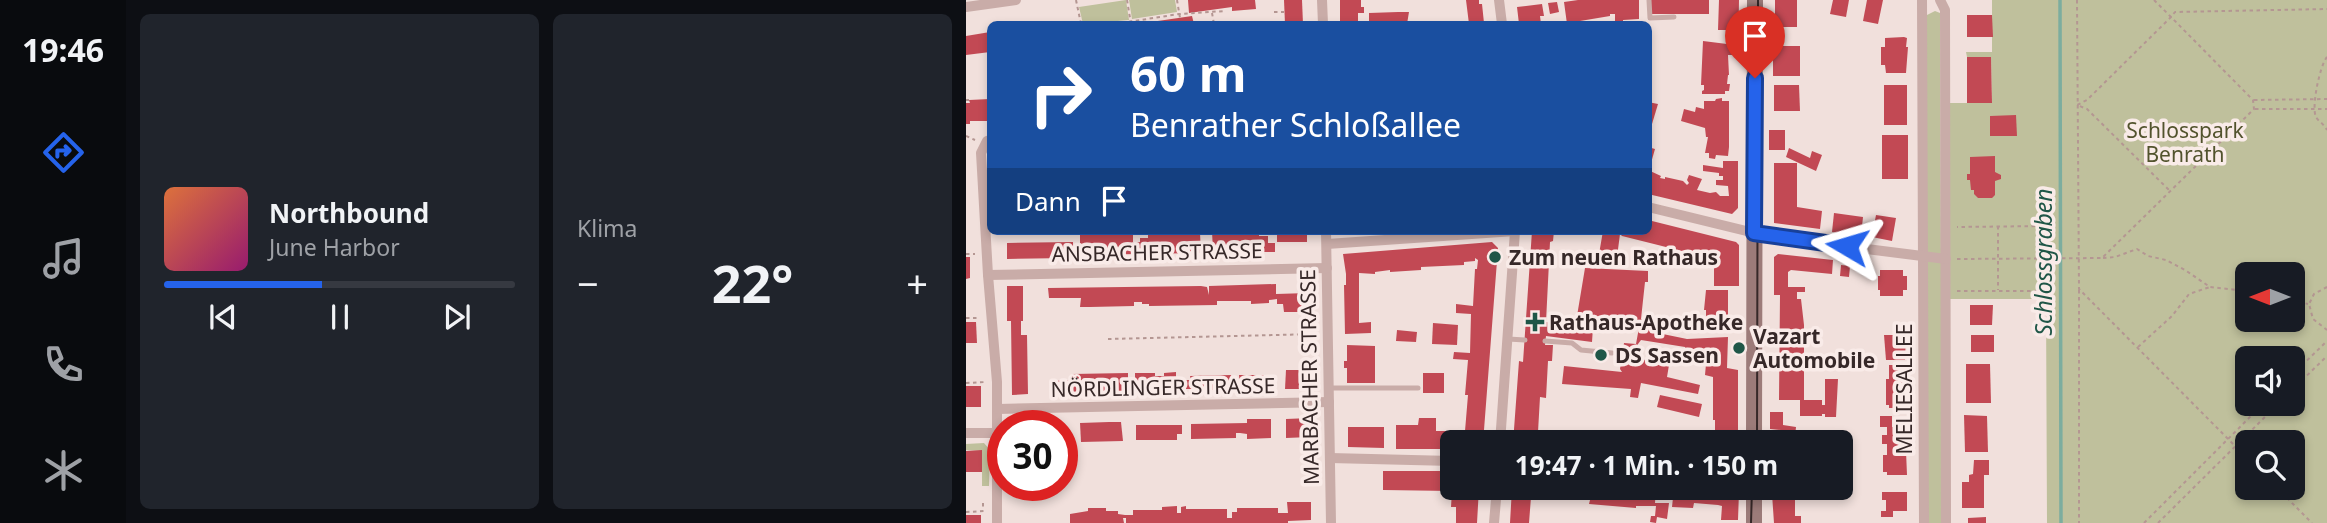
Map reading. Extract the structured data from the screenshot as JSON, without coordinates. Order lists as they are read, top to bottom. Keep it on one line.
{"streets":{"street":["ANSBACHER STRASSE","MARBACHER STRASSE","NÖRDLINGER STRASSE","MELIESALLEE"]},"crossings":[["ANSBACHER STRASSE","MARBACHER STRASSE"],["MARBACHER STRASSE","NÖRDLINGER STRASSE"]],"water":["Schlossgraben"],"parks":["Schlosspark Benrath"],"places":{"other":["Zum neuen Rathaus","Vazart Automobile","DS Sassen"],"health":["Rathaus-Apotheke"]},"north":"left","page":{"tabs":"19:46","tile":"Klima","turn":["60 m","Benrather Schloßallee"],"then":"Dann","song":["Northbound","June Harbor"],"heat":["−","22°","+"],"limit":"30","trip":"19:47 · 1 Min. · 150 m"}}
